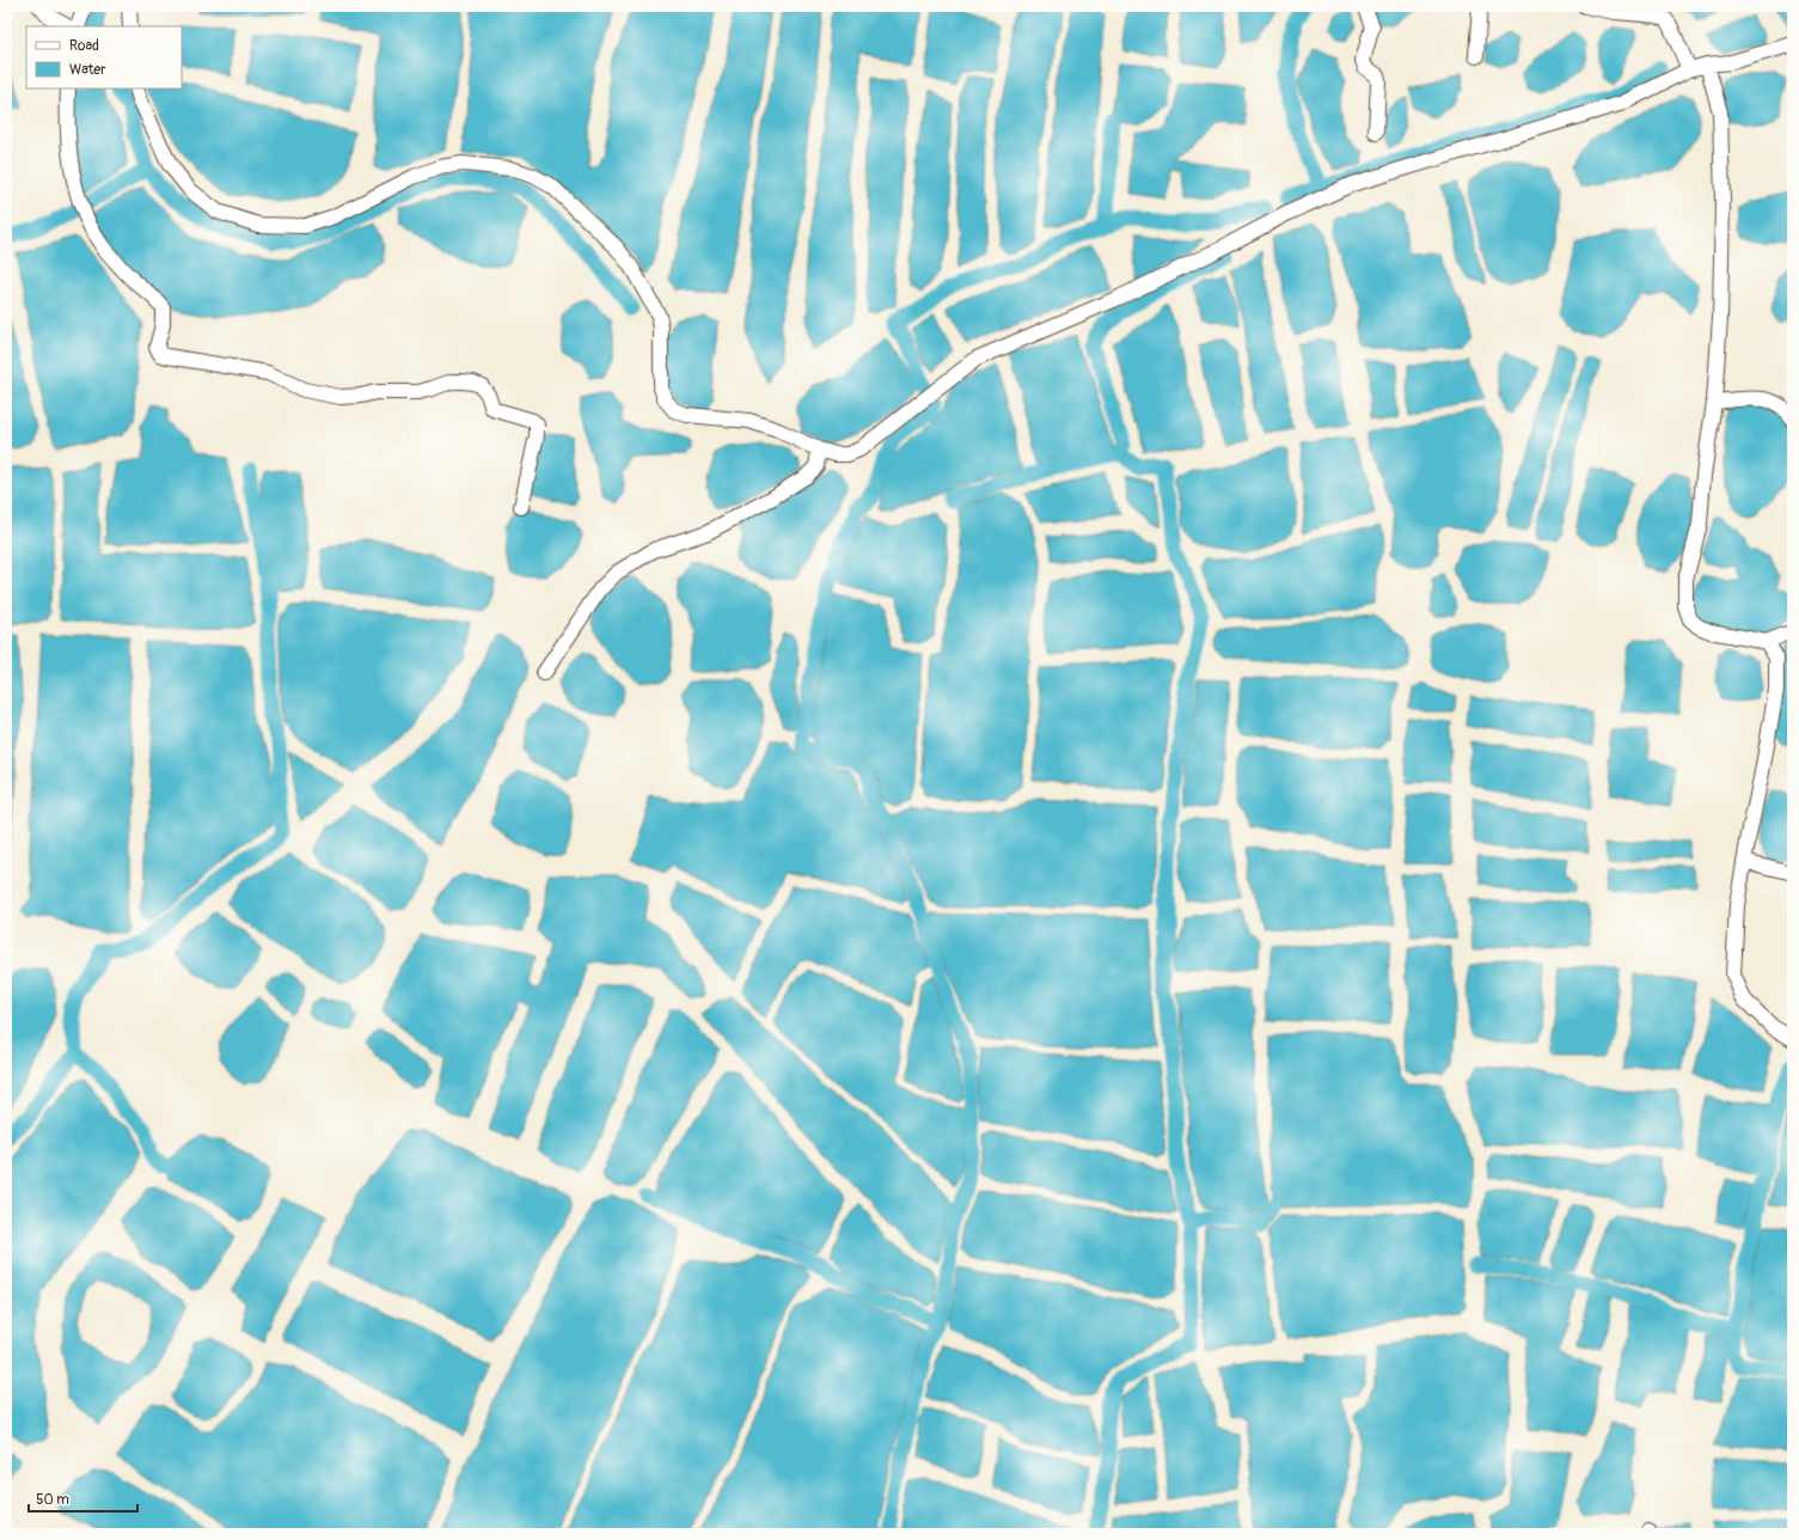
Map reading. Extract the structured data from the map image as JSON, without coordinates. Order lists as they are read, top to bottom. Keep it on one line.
{"legend":["Road","Water"],"scale_bar":"50 m"}
